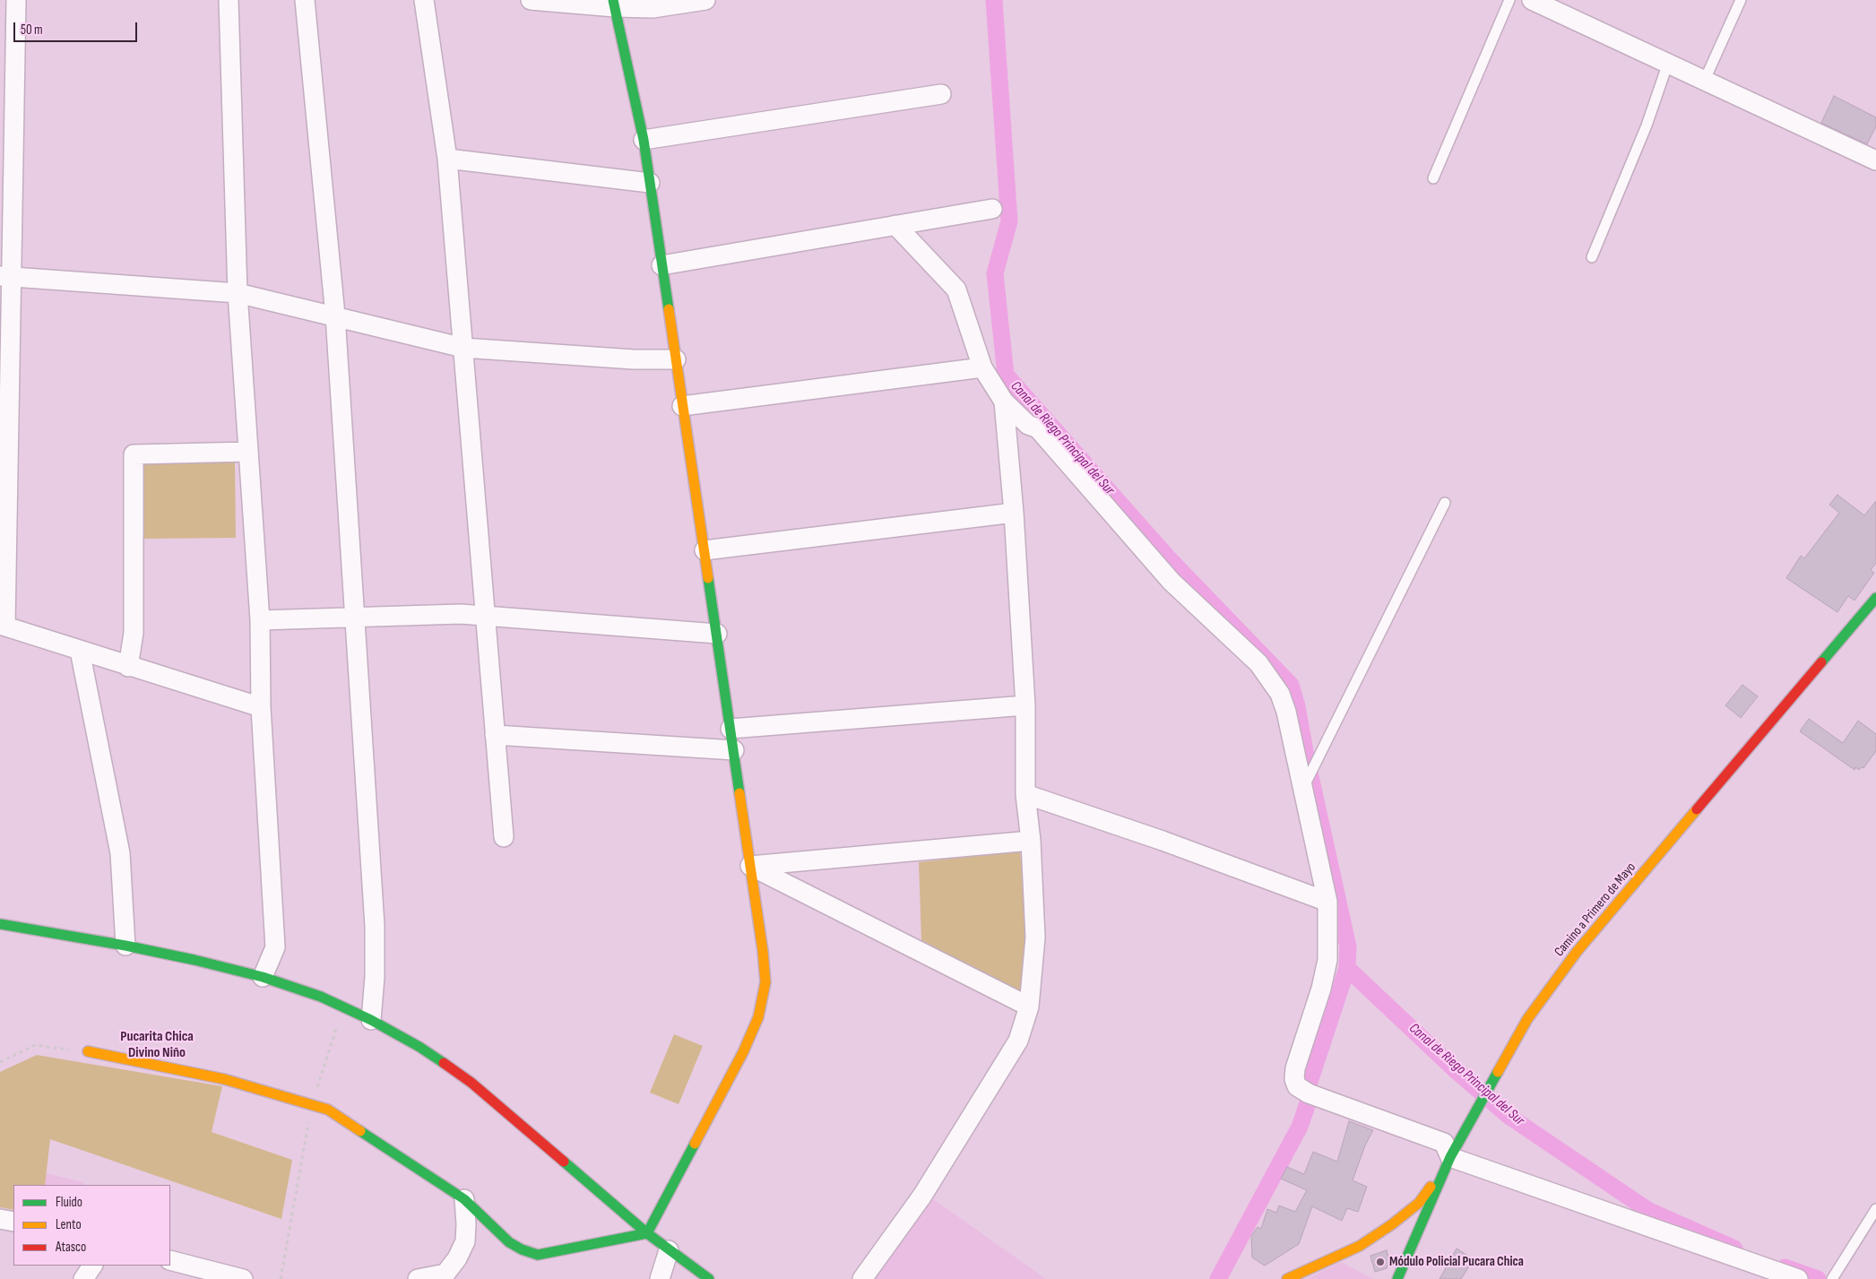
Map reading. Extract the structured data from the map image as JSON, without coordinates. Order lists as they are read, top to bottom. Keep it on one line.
{"streets":{"street":["Camino a Primero de Mayo"]},"districts":["Pucarita Chica Divino Niño"],"water":["Canal de Riego Principal del Sur"],"places":["Módulo Policial Pucara Chica"],"legend":["Fluido","Lento","Atasco"],"scale_bar":"50 m"}
